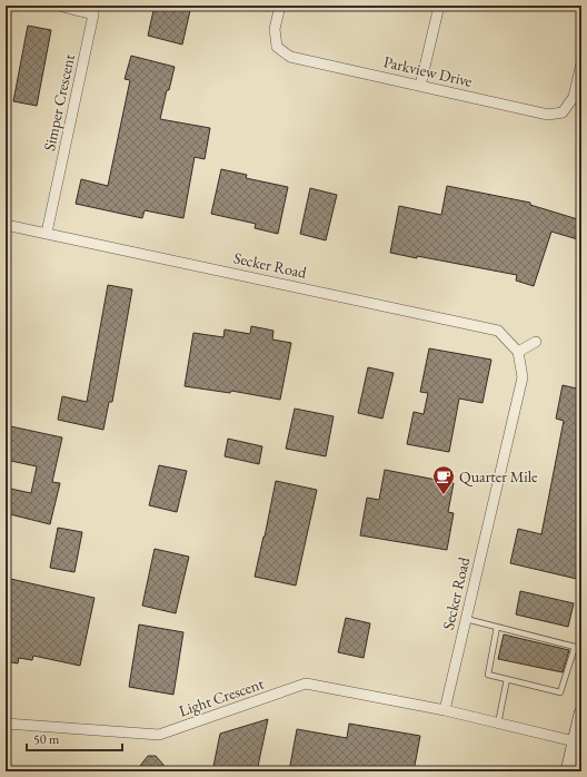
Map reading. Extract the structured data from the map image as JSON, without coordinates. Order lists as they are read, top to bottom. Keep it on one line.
{"streets":{"street":["Parkview Drive","Simper Crescent","Secker Road","Light Crescent"]},"crossings":[["Simper Crescent","Secker Road"],["Secker Road","Light Crescent"]],"places":{"cafe":["Quarter Mile"]},"scale_bar":"50 m"}
